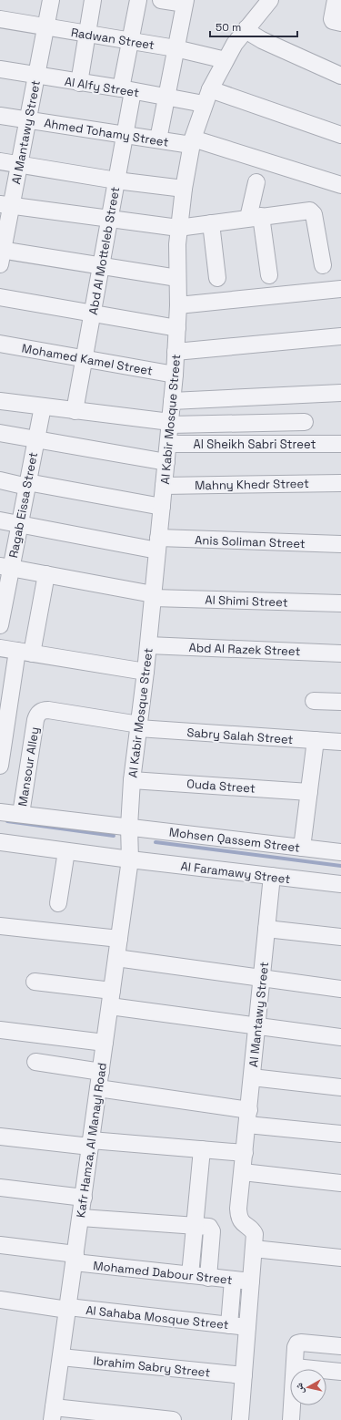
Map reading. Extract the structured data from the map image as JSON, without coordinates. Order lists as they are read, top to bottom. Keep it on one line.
{"streets":{"street":["Radwan Street","Al Alfy Street","Al Mantawy Street","Ahmed Tohamy Street","Abd Al Motteleb Street","Mohamed Kamel Street","Al Kabir Mosque Street","Al Sheikh Sabri Street","Mahny Khedr Street","Ragab Eissa Street","Anis Soliman Street","Al Shimi Street","Abd Al Razek Street","Sabry Salah Street","Mansour Alley","Ouda Street","Mohsen Qassem Street","Al Faramawy Street","Kafr Hamza, Al Manayl Road","Mohamed Dabour Street","Al Sahaba Mosque Street","Ibrahim Sabry Street"]},"crossings":[["Radwan Street","Al Mantawy Street"],["Radwan Street","Abd Al Motteleb Street"],["Radwan Street","Al Kabir Mosque Street"],["Al Alfy Street","Al Mantawy Street"],["Al Alfy Street","Abd Al Motteleb Street"],["Al Alfy Street","Al Kabir Mosque Street"],["Al Mantawy Street","Ahmed Tohamy Street"],["Al Mantawy Street","Al Faramawy Street"],["Al Mantawy Street","Mohamed Dabour Street"],["Al Mantawy Street","Al Sahaba Mosque Street"],["Al Mantawy Street","Ibrahim Sabry Street"],["Ahmed Tohamy Street","Abd Al Motteleb Street"],["Ahmed Tohamy Street","Al Kabir Mosque Street"],["Abd Al Motteleb Street","Mohamed Kamel Street"],["Mohamed Kamel Street","Al Kabir Mosque Street"],["Al Kabir Mosque Street","Al Sheikh Sabri Street"],["Al Kabir Mosque Street","Mahny Khedr Street"],["Al Kabir Mosque Street","Anis Soliman Street"],["Al Kabir Mosque Street","Al Shimi Street"],["Al Kabir Mosque Street","Abd Al Razek Street"],["Al Kabir Mosque Street","Sabry Salah Street"],["Al Kabir Mosque Street","Mansour Alley"],["Al Kabir Mosque Street","Ouda Street"],["Al Kabir Mosque Street","Mohsen Qassem Street"],["Al Kabir Mosque Street","Al Faramawy Street"],["Al Kabir Mosque Street","Kafr Hamza, Al Manayl Road"],["Ragab Eissa Street","Anis Soliman Street"],["Ragab Eissa Street","Al Shimi Street"],["Sabry Salah Street","Mansour Alley"],["Mansour Alley","Mohsen Qassem Street"],["Al Faramawy Street","Kafr Hamza, Al Manayl Road"],["Kafr Hamza, Al Manayl Road","Mohamed Dabour Street"],["Kafr Hamza, Al Manayl Road","Al Sahaba Mosque Street"],["Kafr Hamza, Al Manayl Road","Ibrahim Sabry Street"]],"scale_bar":"50 m","north":"left"}
